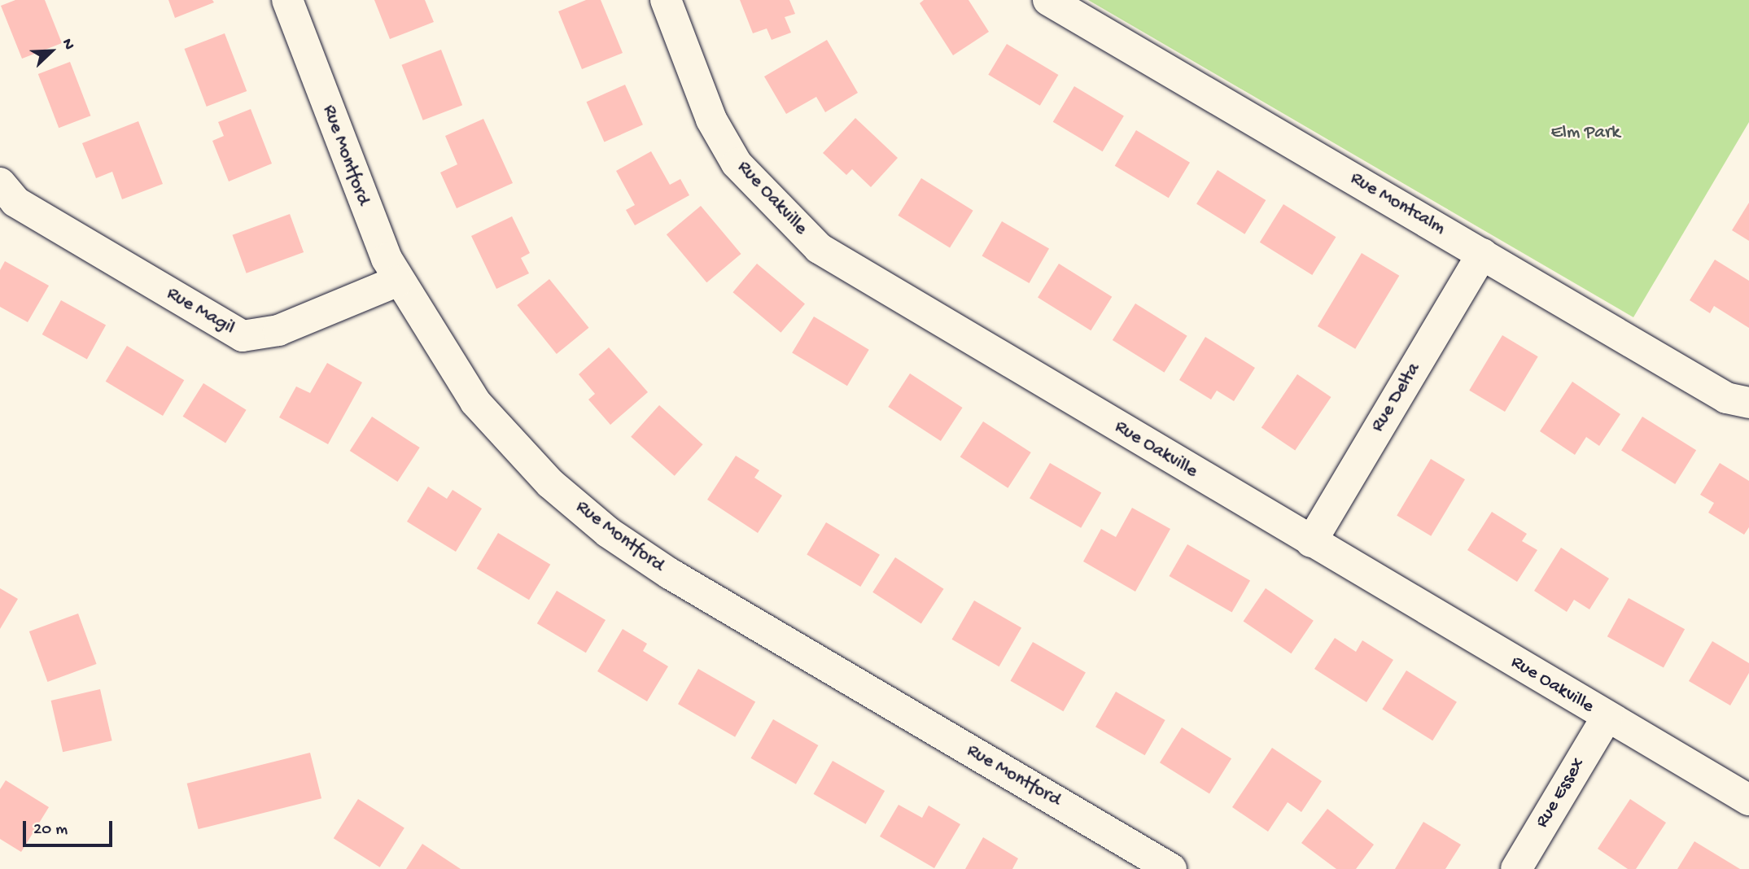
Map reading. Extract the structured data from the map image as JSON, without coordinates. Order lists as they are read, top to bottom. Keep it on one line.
{"streets":{"street":["Rue Montford","Rue Oakville","Rue Montcalm","Rue Magil","Rue Delta","Rue Essex"]},"crossings":[["Rue Montford","Rue Magil"],["Rue Oakville","Rue Delta"],["Rue Oakville","Rue Essex"],["Rue Montcalm","Rue Delta"]],"parks":["Elm Park"],"scale_bar":"20 m","north":"top right"}
